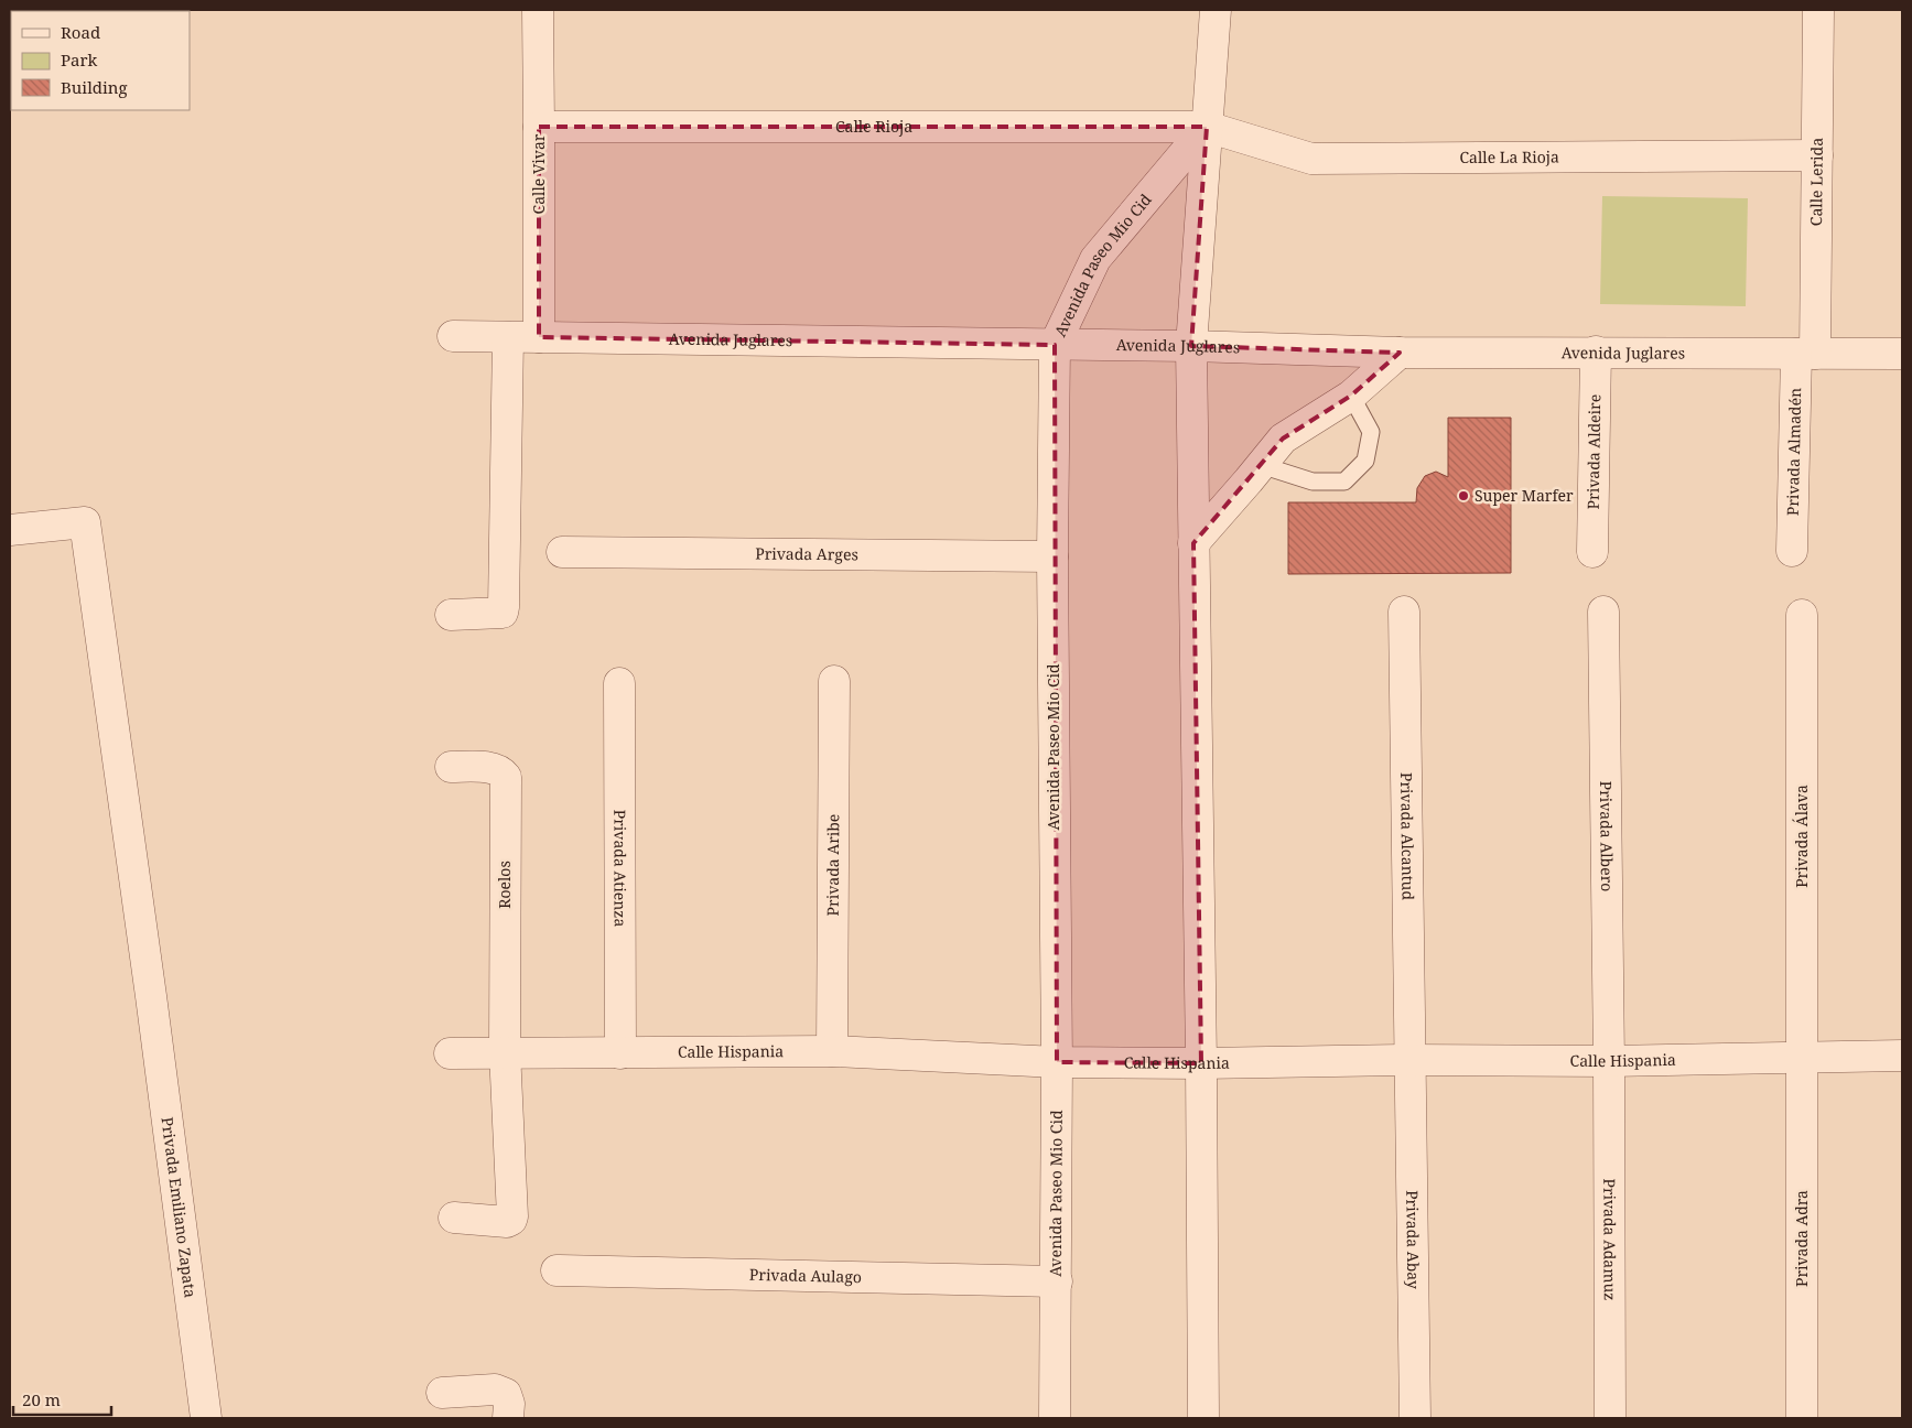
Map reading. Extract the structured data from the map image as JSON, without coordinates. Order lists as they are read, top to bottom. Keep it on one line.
{"streets":{"street":["Calle Rioja","Calle La Rioja","Calle Vivar","Calle Lerida","Avenida Paseo Mio Cid","Avenida Juglares","Privada Aldeire","Privada Almadén","Privada Arges","Privada Alcantud","Privada Albero","Privada Álava","Privada Aribe","Privada Atienza","Roelos","Calle Hispania","Privada Emiliano Zapata","Privada Adra","Privada Abay","Privada Adamuz","Privada Aulago"]},"crossings":[["Calle Rioja","Calle La Rioja"],["Calle Rioja","Calle Vivar"],["Calle Rioja","Avenida Paseo Mio Cid"],["Calle La Rioja","Calle Lerida"],["Calle La Rioja","Avenida Paseo Mio Cid"],["Calle Vivar","Avenida Juglares"],["Calle Lerida","Avenida Juglares"],["Calle Lerida","Privada Almadén"],["Avenida Paseo Mio Cid","Avenida Juglares"],["Avenida Paseo Mio Cid","Privada Arges"],["Avenida Paseo Mio Cid","Calle Hispania"],["Avenida Paseo Mio Cid","Privada Aulago"],["Avenida Juglares","Privada Aldeire"],["Avenida Juglares","Privada Almadén"],["Privada Alcantud","Calle Hispania"],["Privada Alcantud","Privada Abay"],["Privada Albero","Calle Hispania"],["Privada Albero","Privada Adamuz"],["Privada Álava","Calle Hispania"],["Privada Álava","Privada Adra"],["Privada Aribe","Calle Hispania"],["Privada Atienza","Calle Hispania"],["Roelos","Calle Hispania"],["Calle Hispania","Privada Adra"],["Calle Hispania","Privada Abay"],["Calle Hispania","Privada Adamuz"]],"places":["Super Marfer"],"legend":["Road","Park","Building"],"scale_bar":"20 m"}
